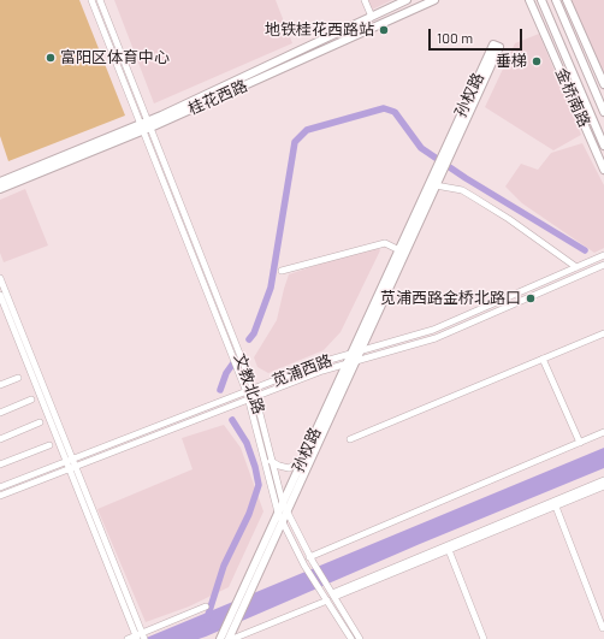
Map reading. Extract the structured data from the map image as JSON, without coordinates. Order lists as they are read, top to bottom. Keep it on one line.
{"streets":{"main road":["孙权路","桂花西路","金桥南路"],"street":["苋浦西路","文教北路"]},"crossings":[["孙权路","苋浦西路"],["孙权路","文教北路"],["桂花西路","文教北路"],["苋浦西路","文教北路"]],"places":["地铁桂花西路站","富阳区体育中心","垂梯","苋浦西路金桥北路口"],"scale_bar":"100 m"}
